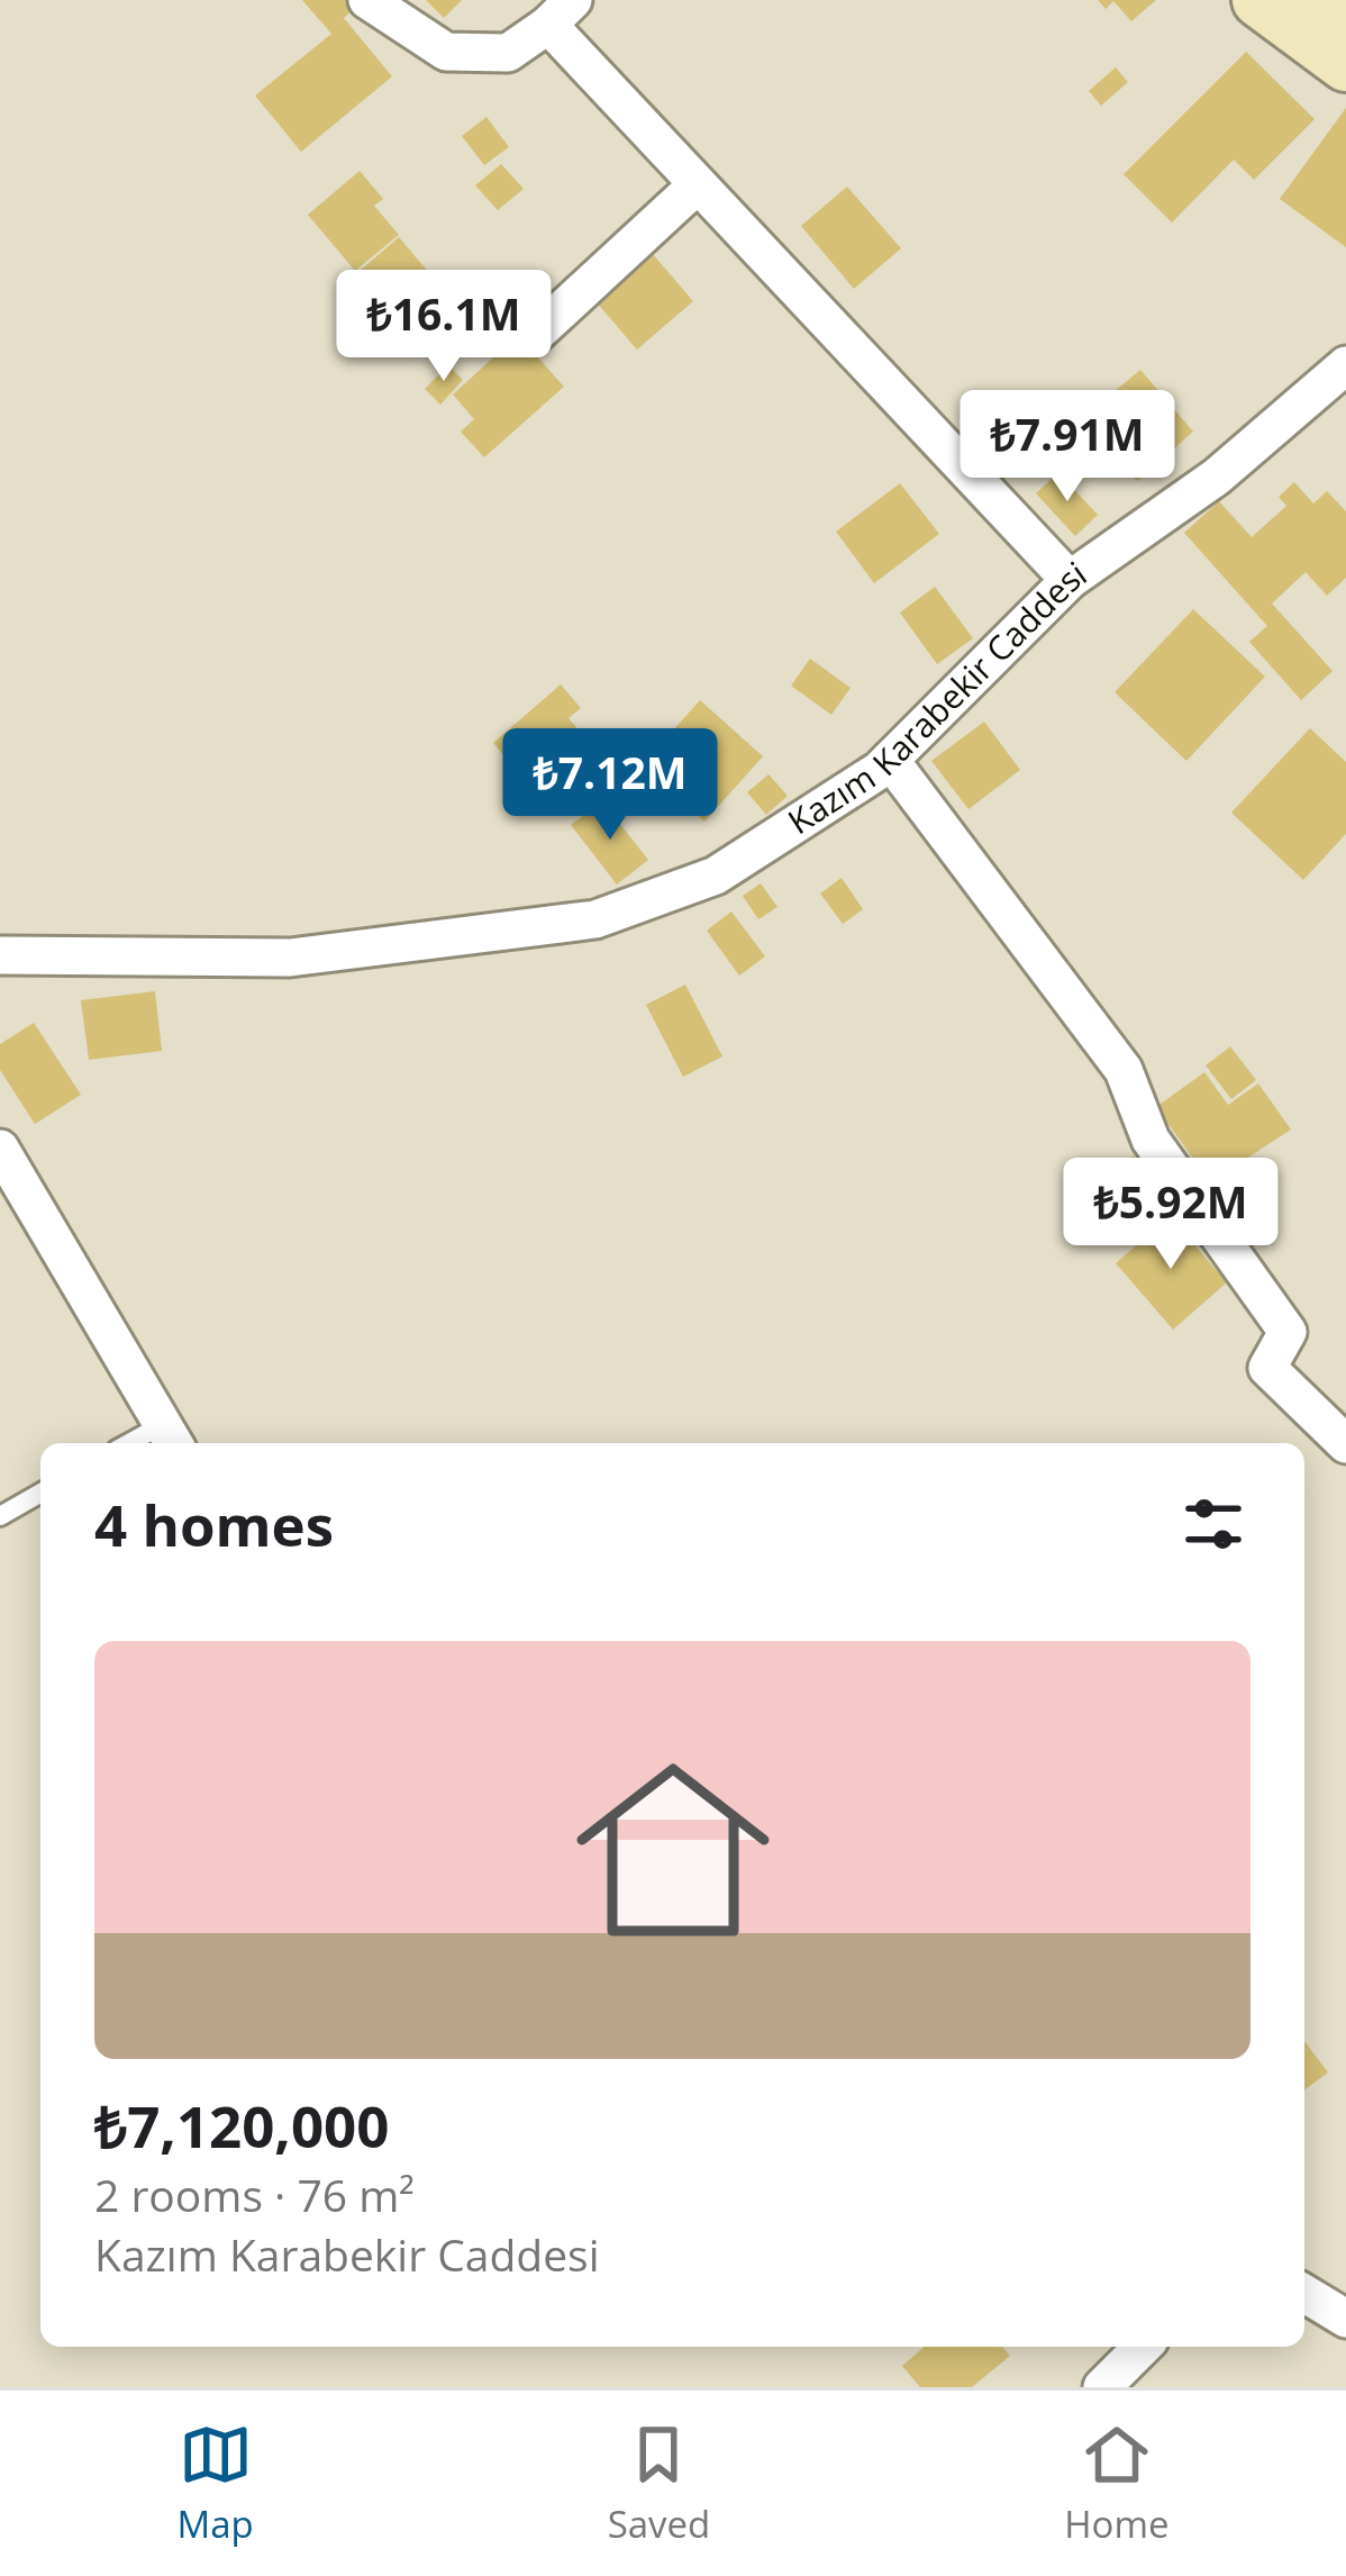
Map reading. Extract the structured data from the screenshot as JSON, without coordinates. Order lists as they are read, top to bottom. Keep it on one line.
{"streets":{"street":["Kazım Karabekir Caddesi"]},"page":{"price":["₺16.1M","₺7.91M","₺7.12M","₺5.92M"],"heading":"4 homes","list":[{"name":"₺7,120,000","note":"2 rooms · 76 m² · Kazım Karabekir Caddesi"}],"tabs":["Map","Saved","Home"]}}
